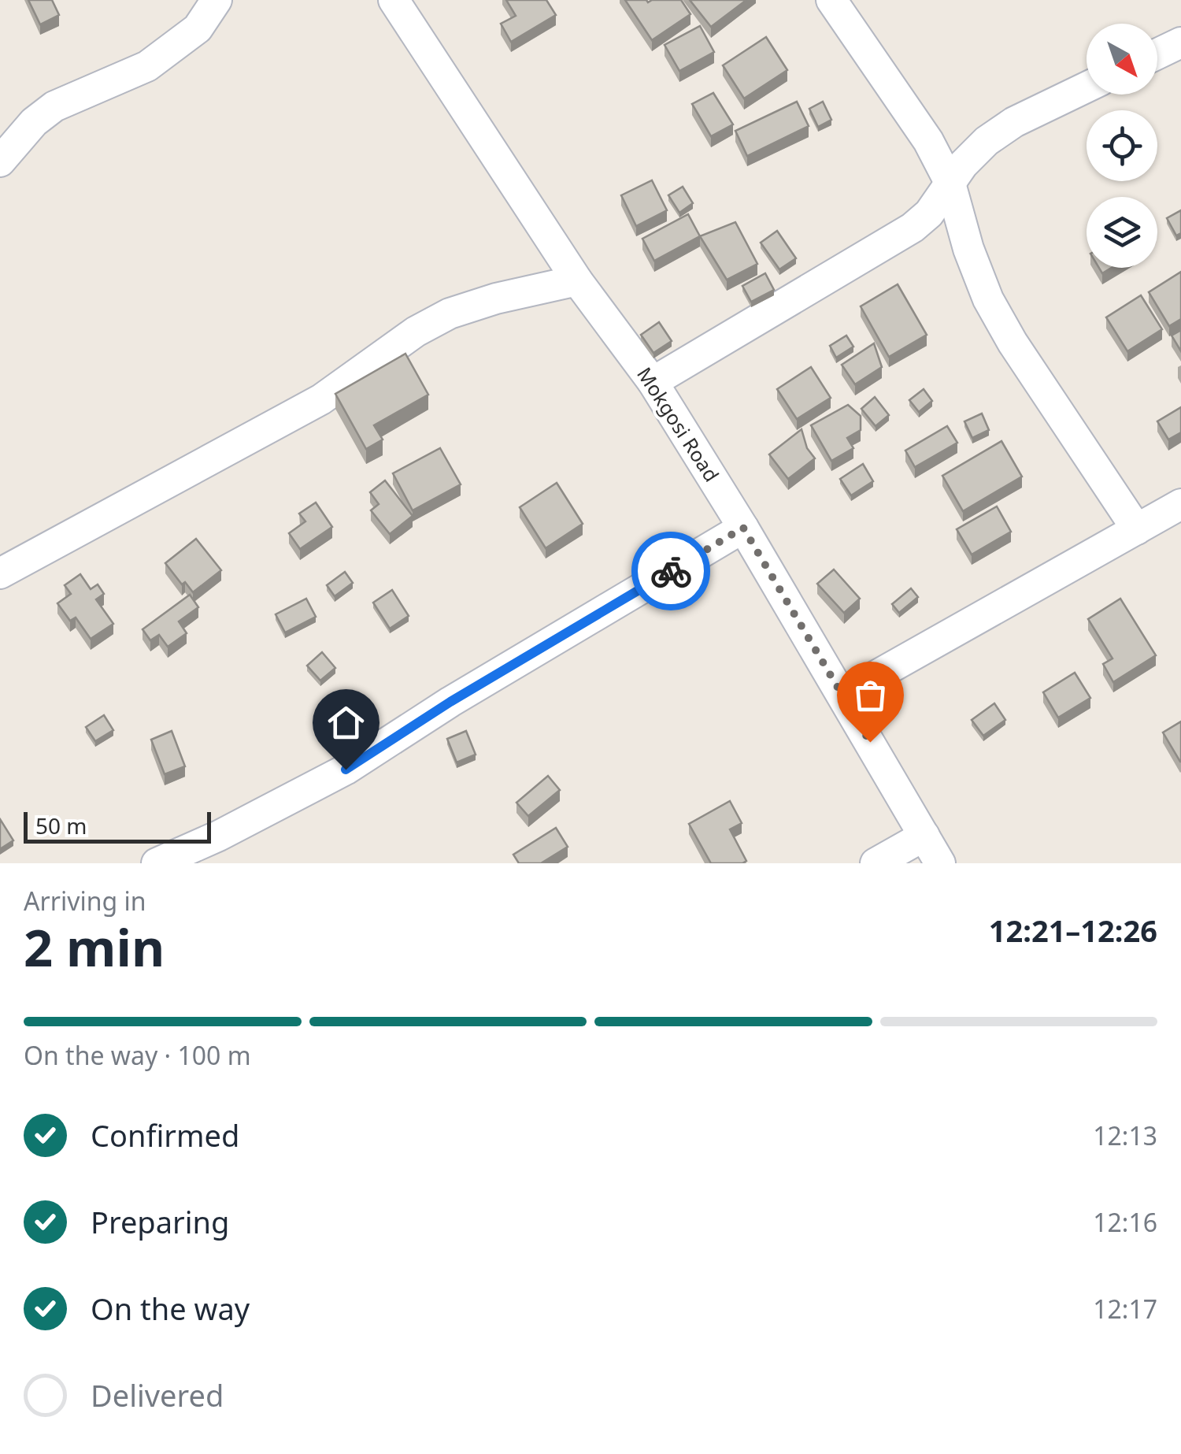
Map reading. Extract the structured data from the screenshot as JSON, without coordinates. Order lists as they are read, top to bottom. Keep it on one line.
{"streets":{"street":["Mokgosi Road"]},"scale_bar":"50 m","north":"bottom right","page":{"scale":"50 m","heading":["2 min","Arriving in","12:21–12:26"],"bar":"On the way · 100 m","list":[["Confirmed","12:13"],["Preparing","12:16"],["On the way","12:17"],"Delivered"]}}
